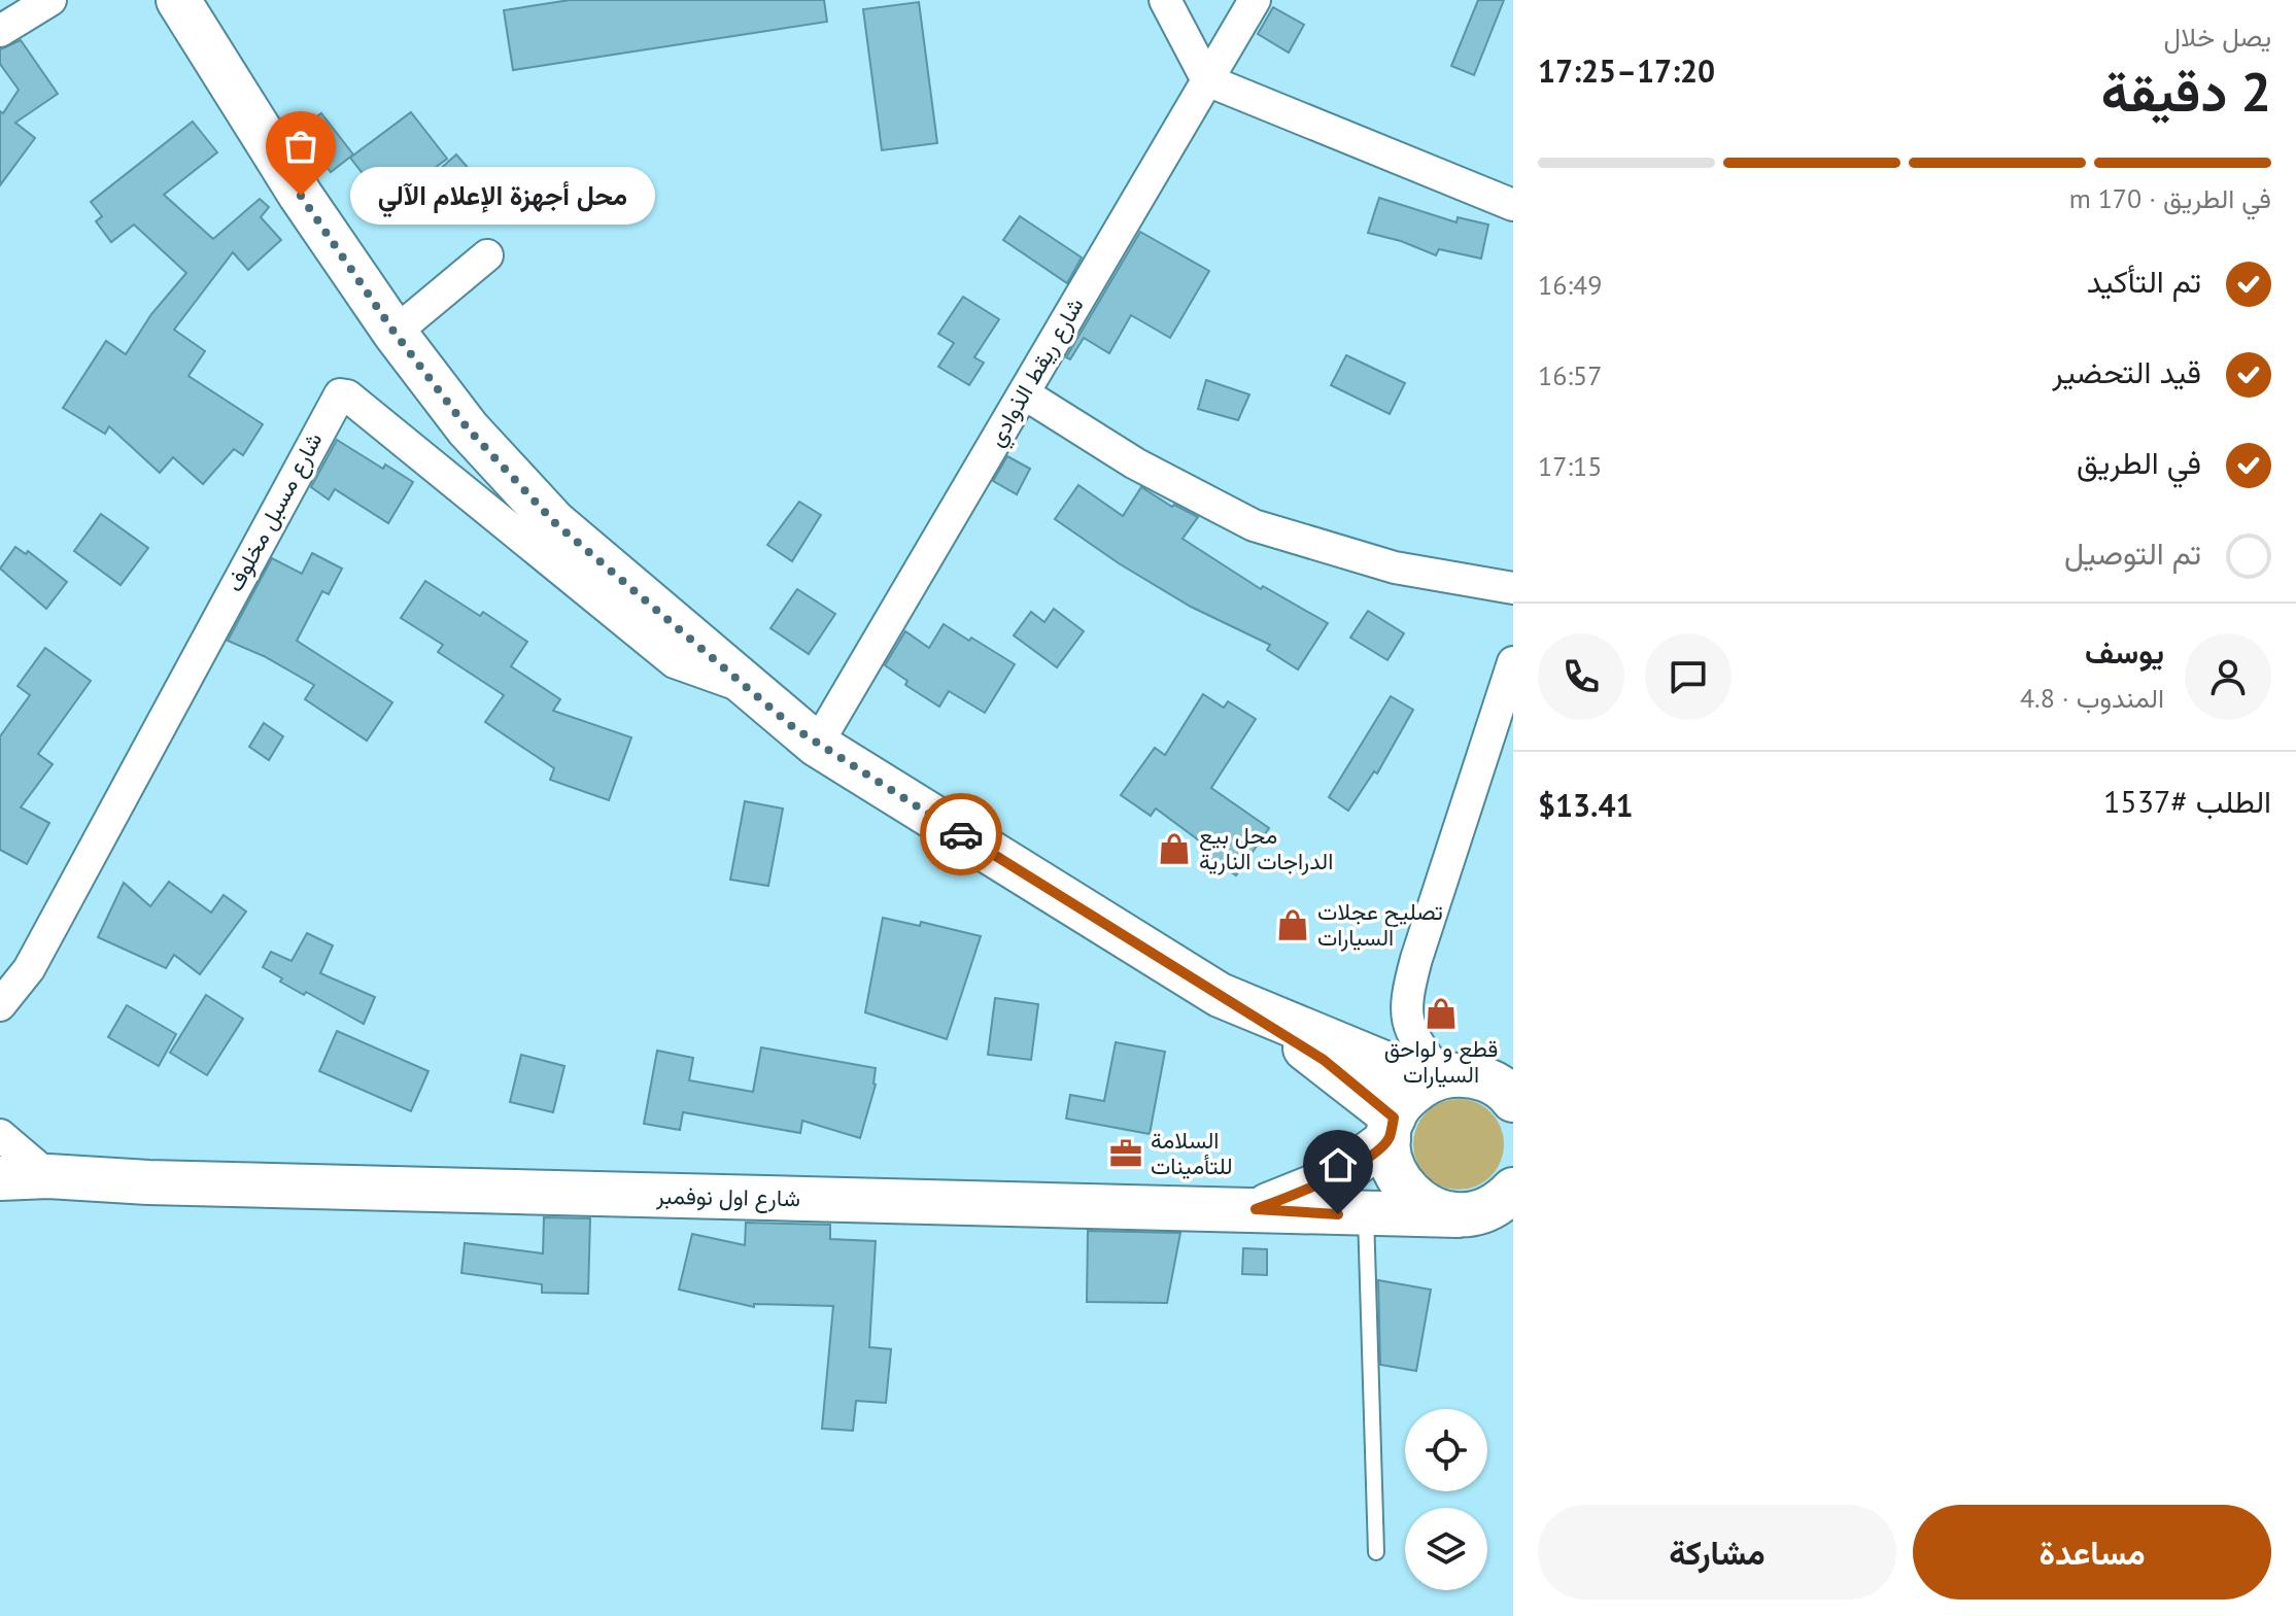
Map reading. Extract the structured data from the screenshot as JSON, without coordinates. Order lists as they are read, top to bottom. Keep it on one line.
{"streets":{"street":["شارع ريقط الذوادي","شارع مسبل مخلوف","شارع اول نوفمبر"]},"places":{"other":["محل أجهزة الإعلام الآلي"],"shop":["محل بيع الدراجات النارية","تصليح عجلات السيارات","قطع و لواحق السيارات"],"office":["السلامة للتأمينات"]},"page":{"heading":["2 دقيقة","يصل خلال","17:20–17:25"],"panel":["يوسف","المندوب · 4.8","الطلب #1537","$13.41"],"bar":"في الطريق · 170 m","bubble":"محل أجهزة الإعلام الآلي","list":[["تم التأكيد","16:49"],["قيد التحضير","16:57"],["في الطريق","17:15"],"تم التوصيل"],"buttons":["مساعدة","مشاركة"]}}
